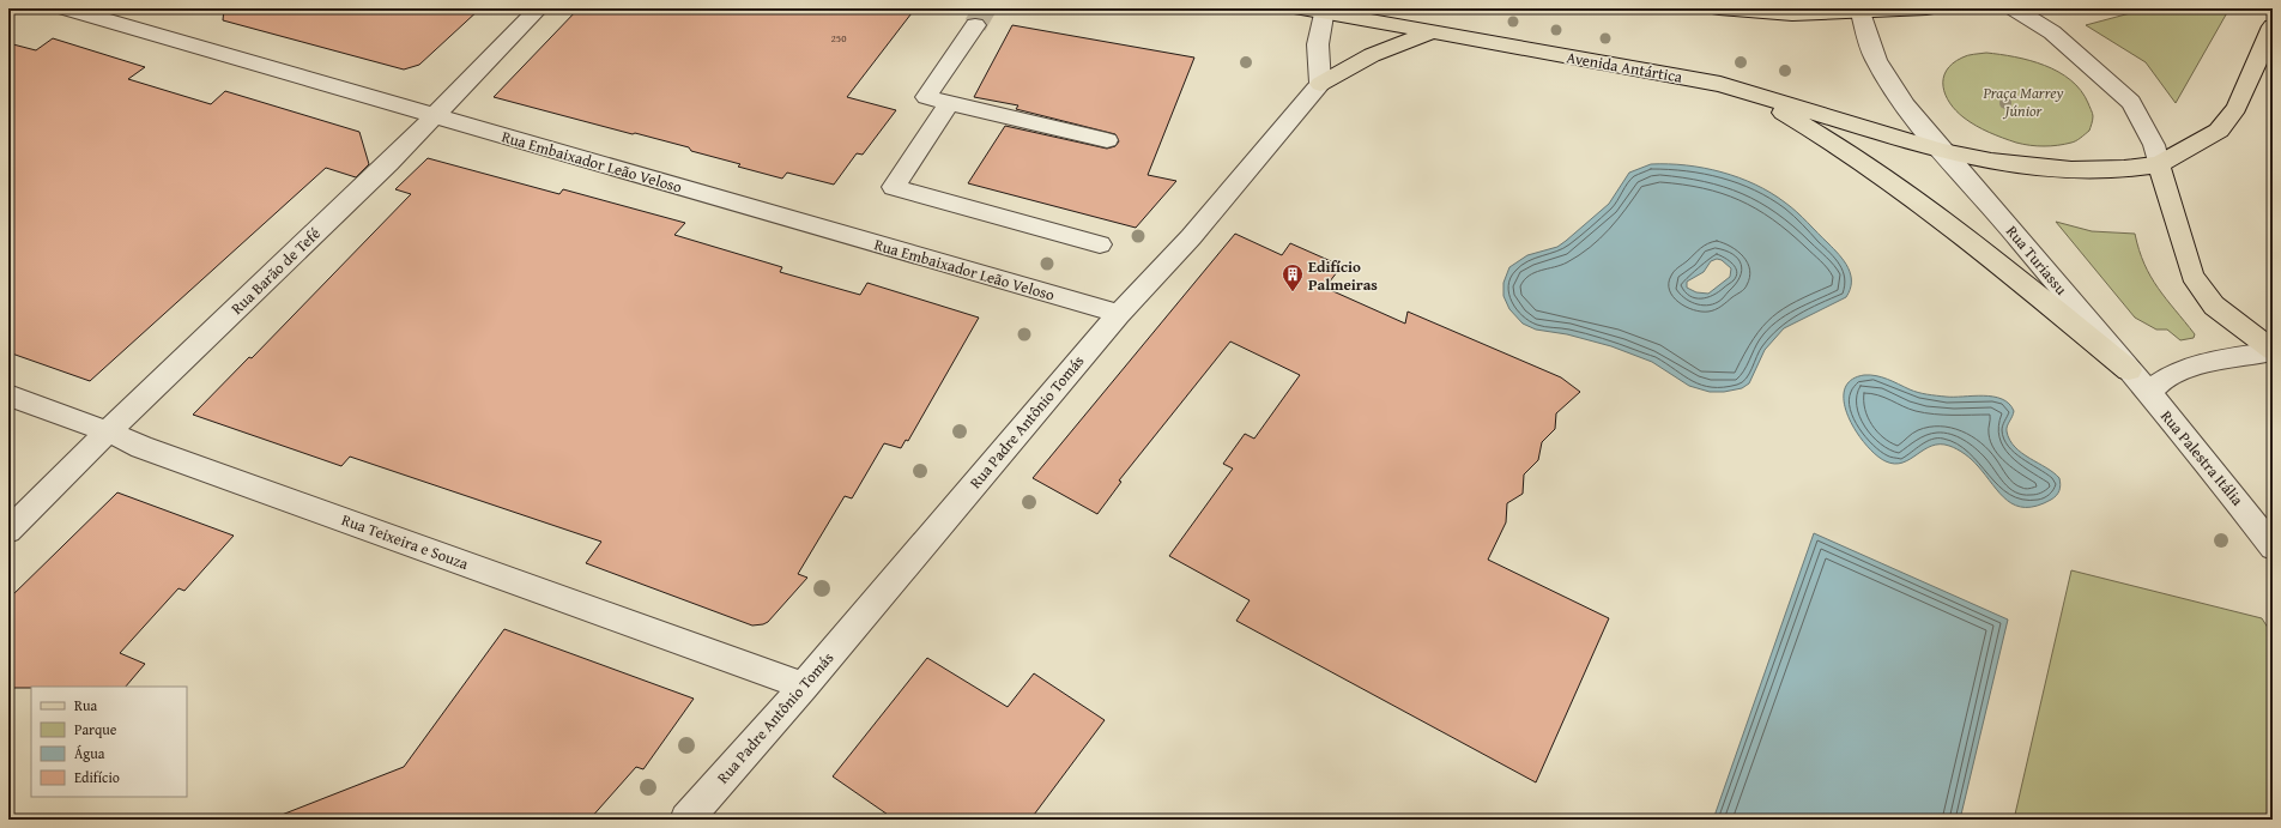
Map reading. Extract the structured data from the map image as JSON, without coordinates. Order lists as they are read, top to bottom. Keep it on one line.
{"streets":{"main road":["Avenida Antártica"],"street":["Rua Embaixador Leão Veloso","Rua Turiassu","Rua Barão de Tefé","Rua Padre Antônio Tomás","Rua Palestra Itália","Rua Teixeira e Souza"]},"crossings":[["Avenida Antártica","Rua Turiassu"],["Rua Embaixador Leão Veloso","Rua Barão de Tefé"],["Rua Embaixador Leão Veloso","Rua Padre Antônio Tomás"],["Rua Turiassu","Rua Palestra Itália"],["Rua Barão de Tefé","Rua Teixeira e Souza"],["Rua Padre Antônio Tomás","Rua Teixeira e Souza"]],"parks":["Praça Marrey Júnior"],"places":{"building":["Edifício Palmeiras"]},"house_numbers":["250"],"legend":["Rua","Parque","Água","Edifício"]}
